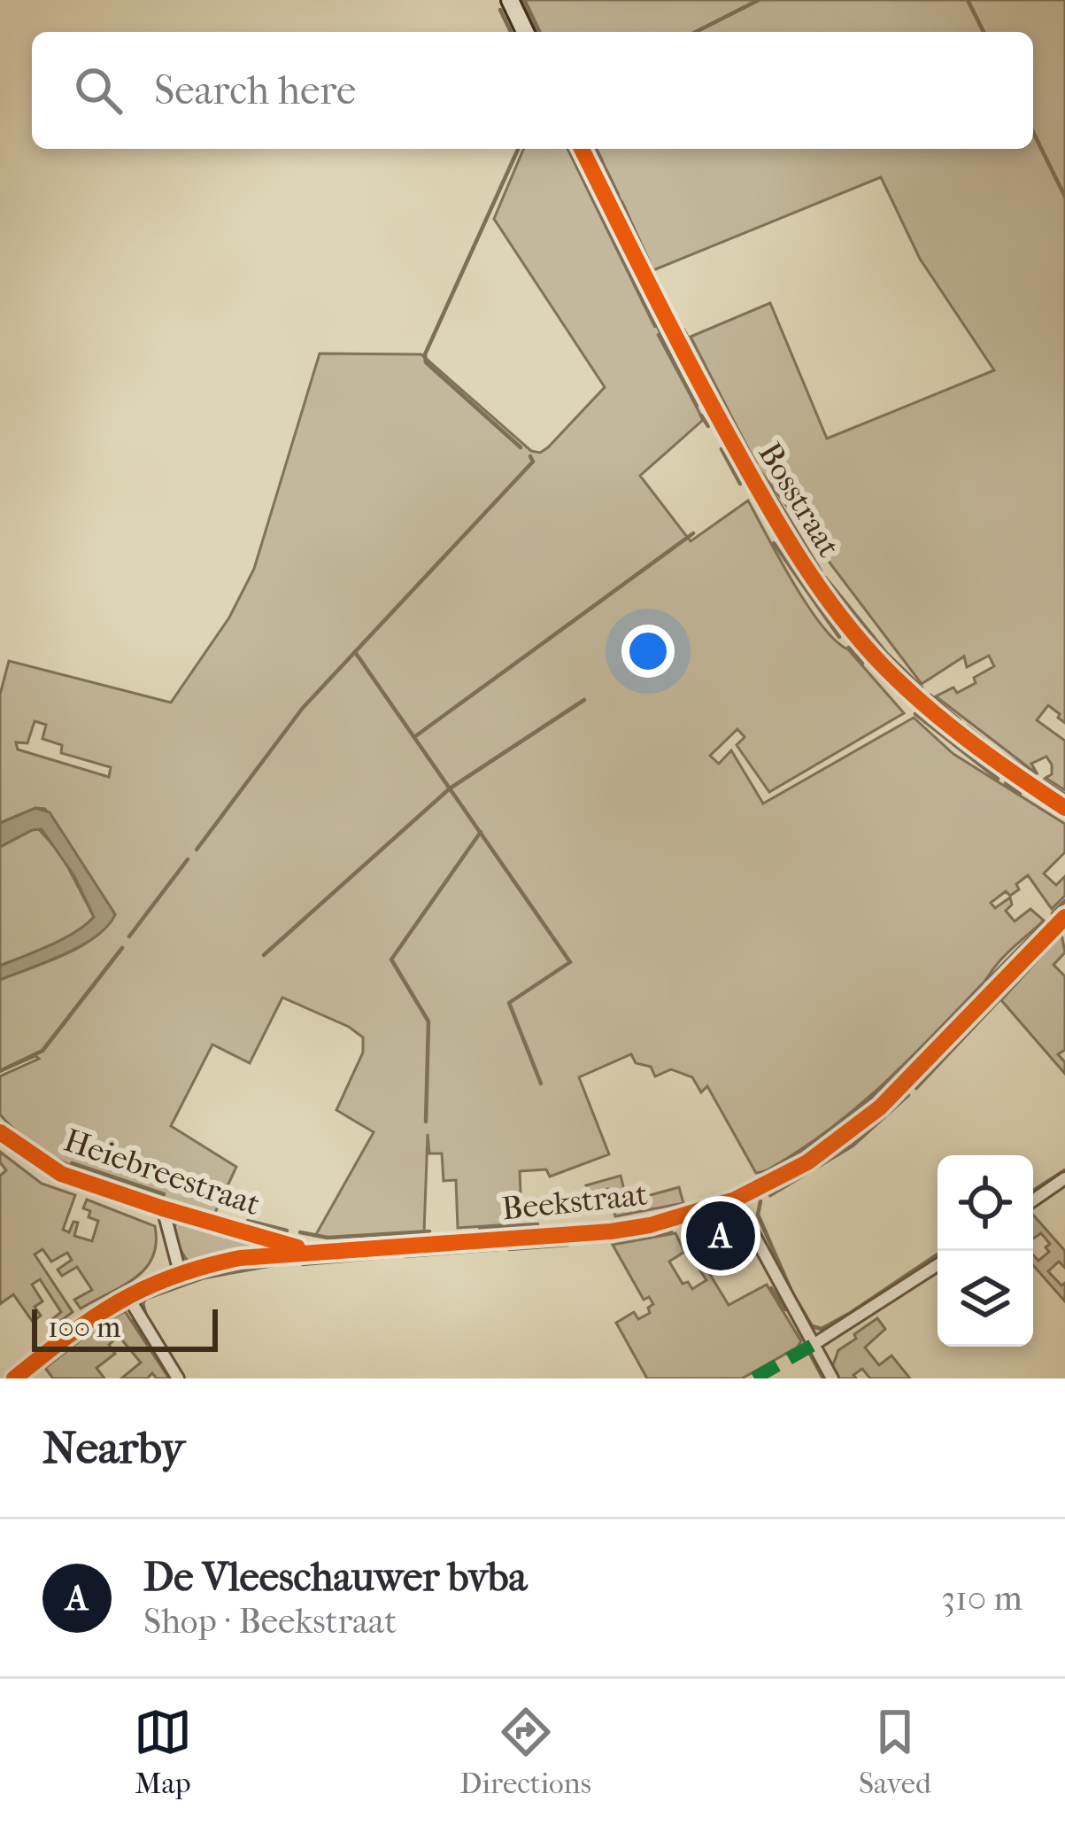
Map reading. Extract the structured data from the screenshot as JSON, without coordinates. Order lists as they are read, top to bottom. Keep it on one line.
{"streets":{"street":["Bosstraat","Heiebreestraat","Beekstraat"]},"crossings":[["Heiebreestraat","Beekstraat"]],"scale_bar":"100 m","page":{"search":"Search here","pins":"A","scale":"100 m","heading":"Nearby","list":[{"mark":"A","name":"De Vleeschauwer bvba","note":"Shop · Beekstraat","value":"310 m"}],"nav":["Map","Directions","Saved"]}}
